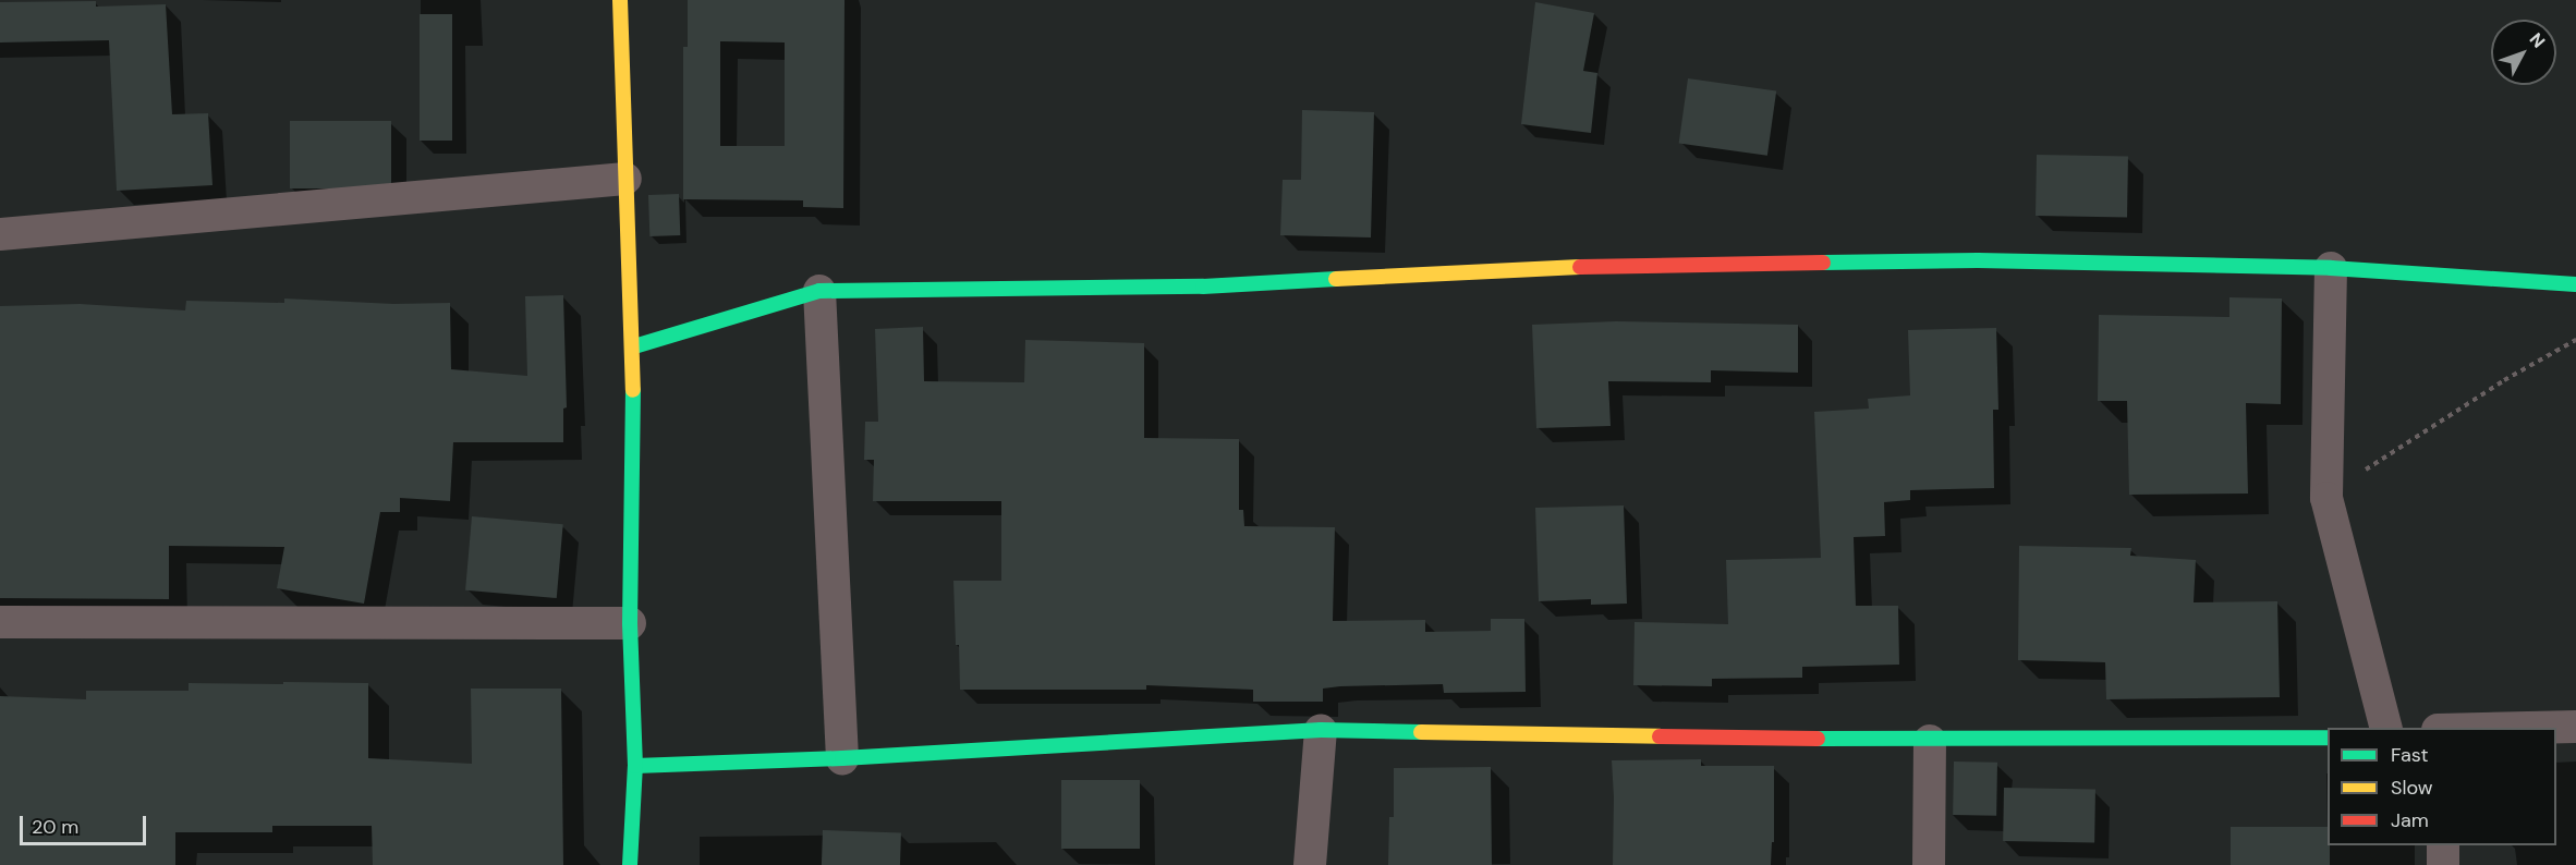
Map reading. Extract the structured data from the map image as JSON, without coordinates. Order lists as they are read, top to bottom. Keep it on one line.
{"legend":["Fast","Slow","Jam"],"scale_bar":"20 m","north":"top right"}
